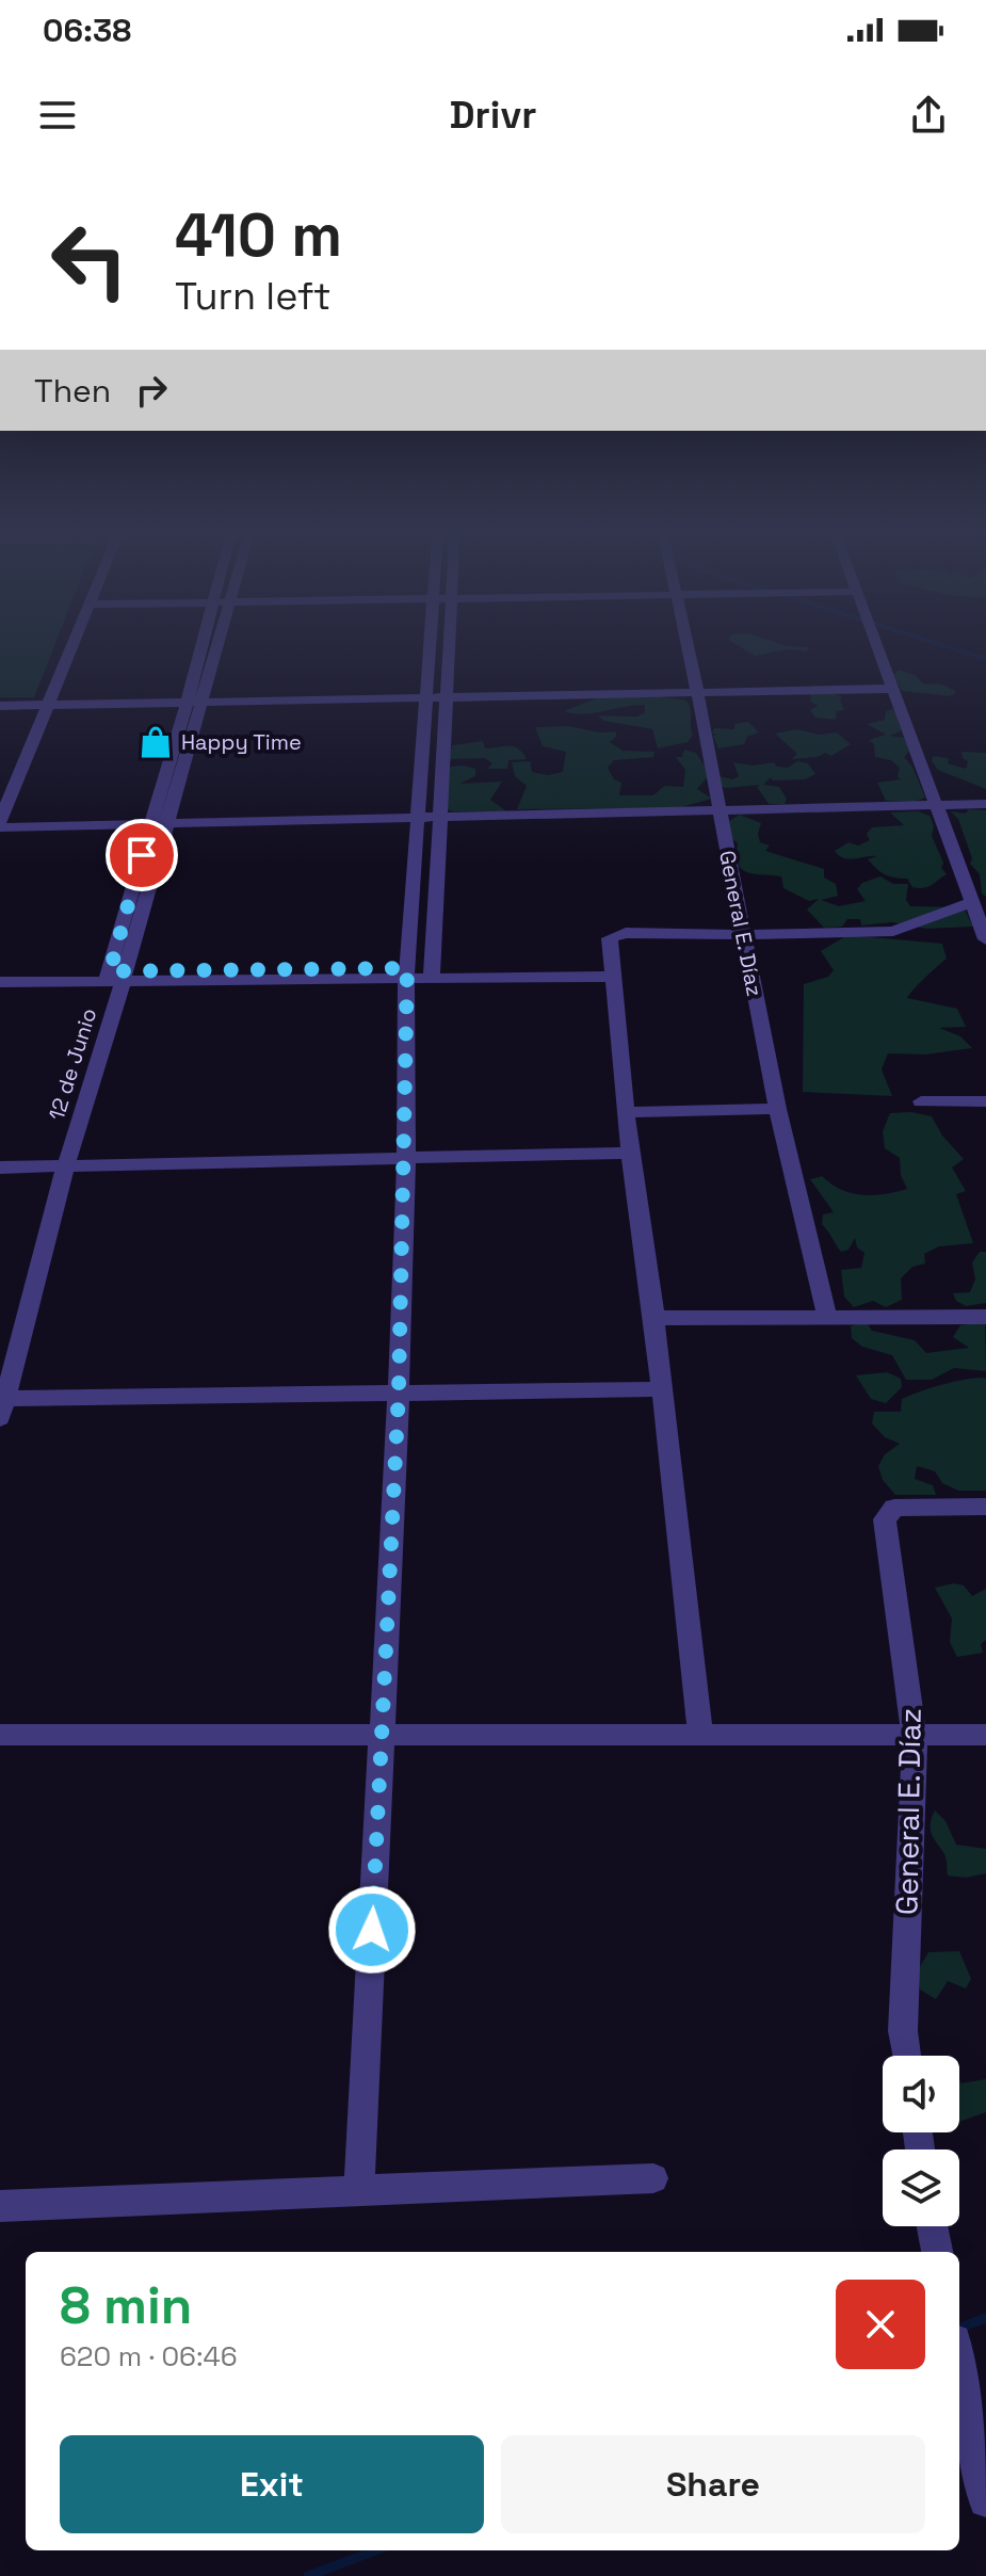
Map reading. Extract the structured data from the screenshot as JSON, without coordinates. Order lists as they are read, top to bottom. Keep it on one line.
{"streets":{"street":["General E. Díaz","12 de Junio"]},"places":{"shop":["Happy Time"]},"page":{"status":"06:38","header":"Drivr","turn":["410 m","Turn left"],"then":"Then","heading":["8 min","620 m · 06:46"],"buttons":["Exit","Share"]}}
